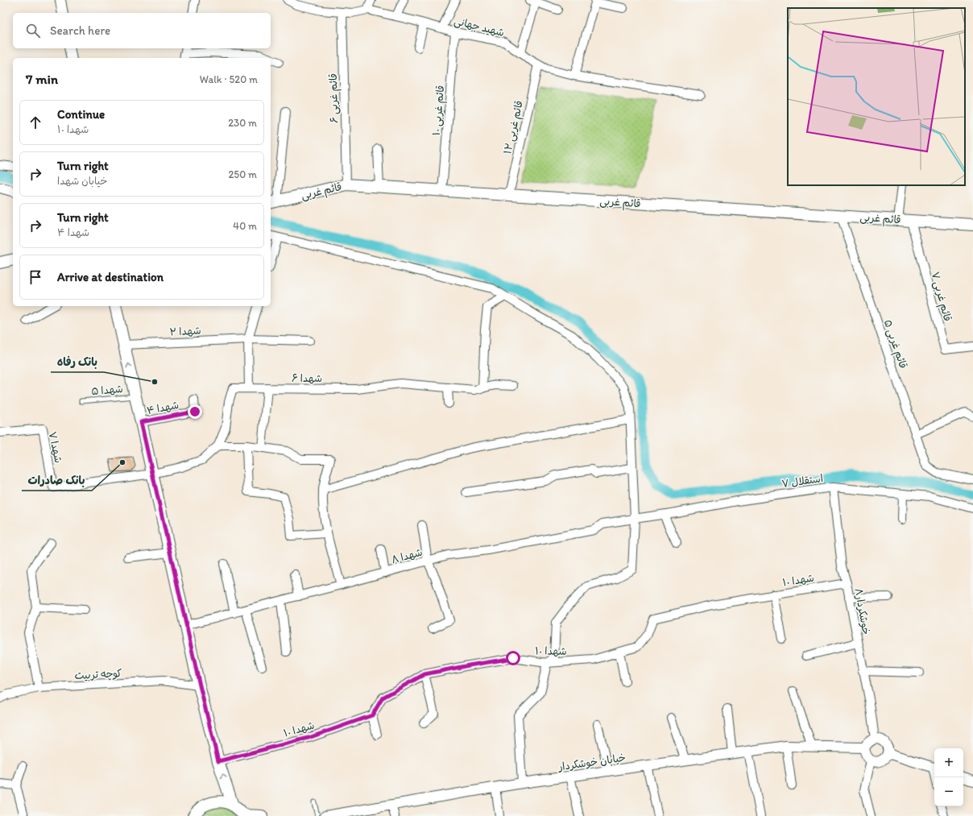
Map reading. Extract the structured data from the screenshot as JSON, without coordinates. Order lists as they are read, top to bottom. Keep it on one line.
{"streets":{"main road":["قائم غربی"],"street":["شهید جهانی","قائم غربی ۶","قائم غربی ۱۰","قائم غربی ۱۲","قائم غربی ۷","شهدا ۲","قائم غربی ۵","شهدا ۶","شهدا ۴","شهدا ۷","استقلال ۷","شهدا ۸","شهدا ۱۰","خوشکردار۸","کوچه تربیت","خیابان خوشکردار"],"lane":["شهدا ۵"]},"crossings":[["شهید جهانی","قائم غربی ۶"],["شهید جهانی","قائم غربی ۱۰"],["شهید جهانی","قائم غربی ۱۲"],["قائم غربی ۶","قائم غربی"],["قائم غربی ۱۰","قائم غربی"],["قائم غربی ۱۲","قائم غربی"],["قائم غربی","قائم غربی ۷"],["قائم غربی","قائم غربی ۵"],["شهدا ۶","شهدا ۷"],["استقلال ۷","شهدا ۸"],["استقلال ۷","خوشکردار۸"],["شهدا ۱۰","خوشکردار۸"],["خوشکردار۸","خیابان خوشکردار"]],"places":["بانک رفاه","بانک صادرات"],"page":{"search":"Search here","heading":["7 min","Walk · 520 m"],"list":[["Continue","شهدا ۱۰","230 m"],["Turn right","خیابان شهدا","250 m"],["Turn right","شهدا ۴","40 m"],"Arrive at destination"],"map_buttons":["+","−"]}}
